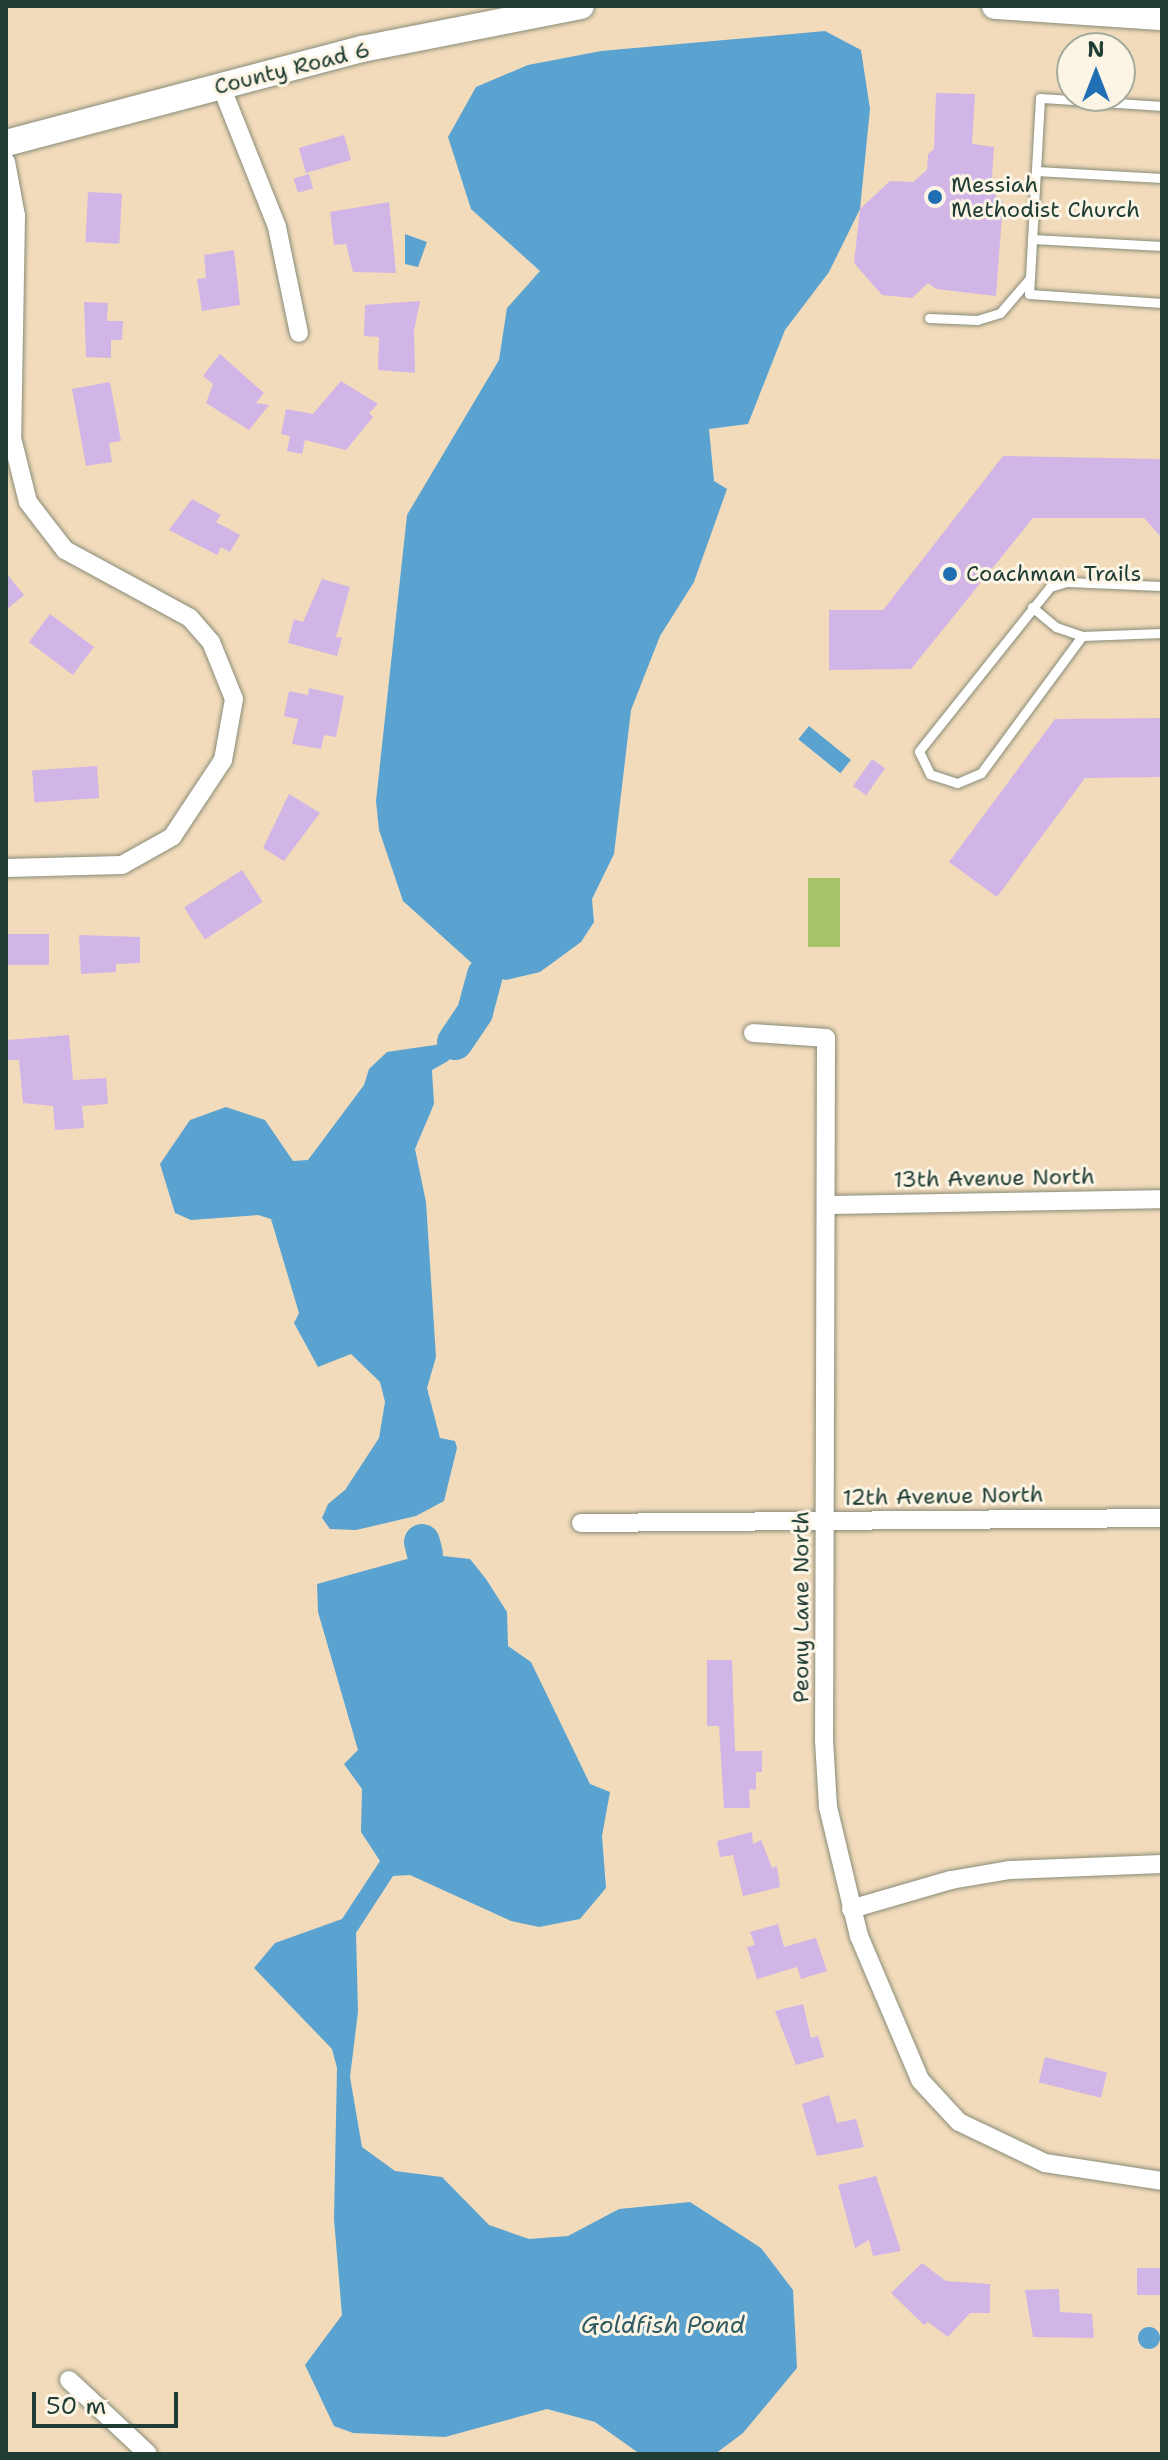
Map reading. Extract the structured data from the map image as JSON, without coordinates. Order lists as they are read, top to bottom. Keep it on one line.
{"streets":{"main road":["County Road 6"],"street":["13th Avenue North","12th Avenue North","Peony Lane North"]},"crossings":[["13th Avenue North","Peony Lane North"],["12th Avenue North","Peony Lane North"]],"water":["Goldfish Pond"],"places":["Messiah Methodist Church","Coachman Trails"],"scale_bar":"50 m","north":"top"}
